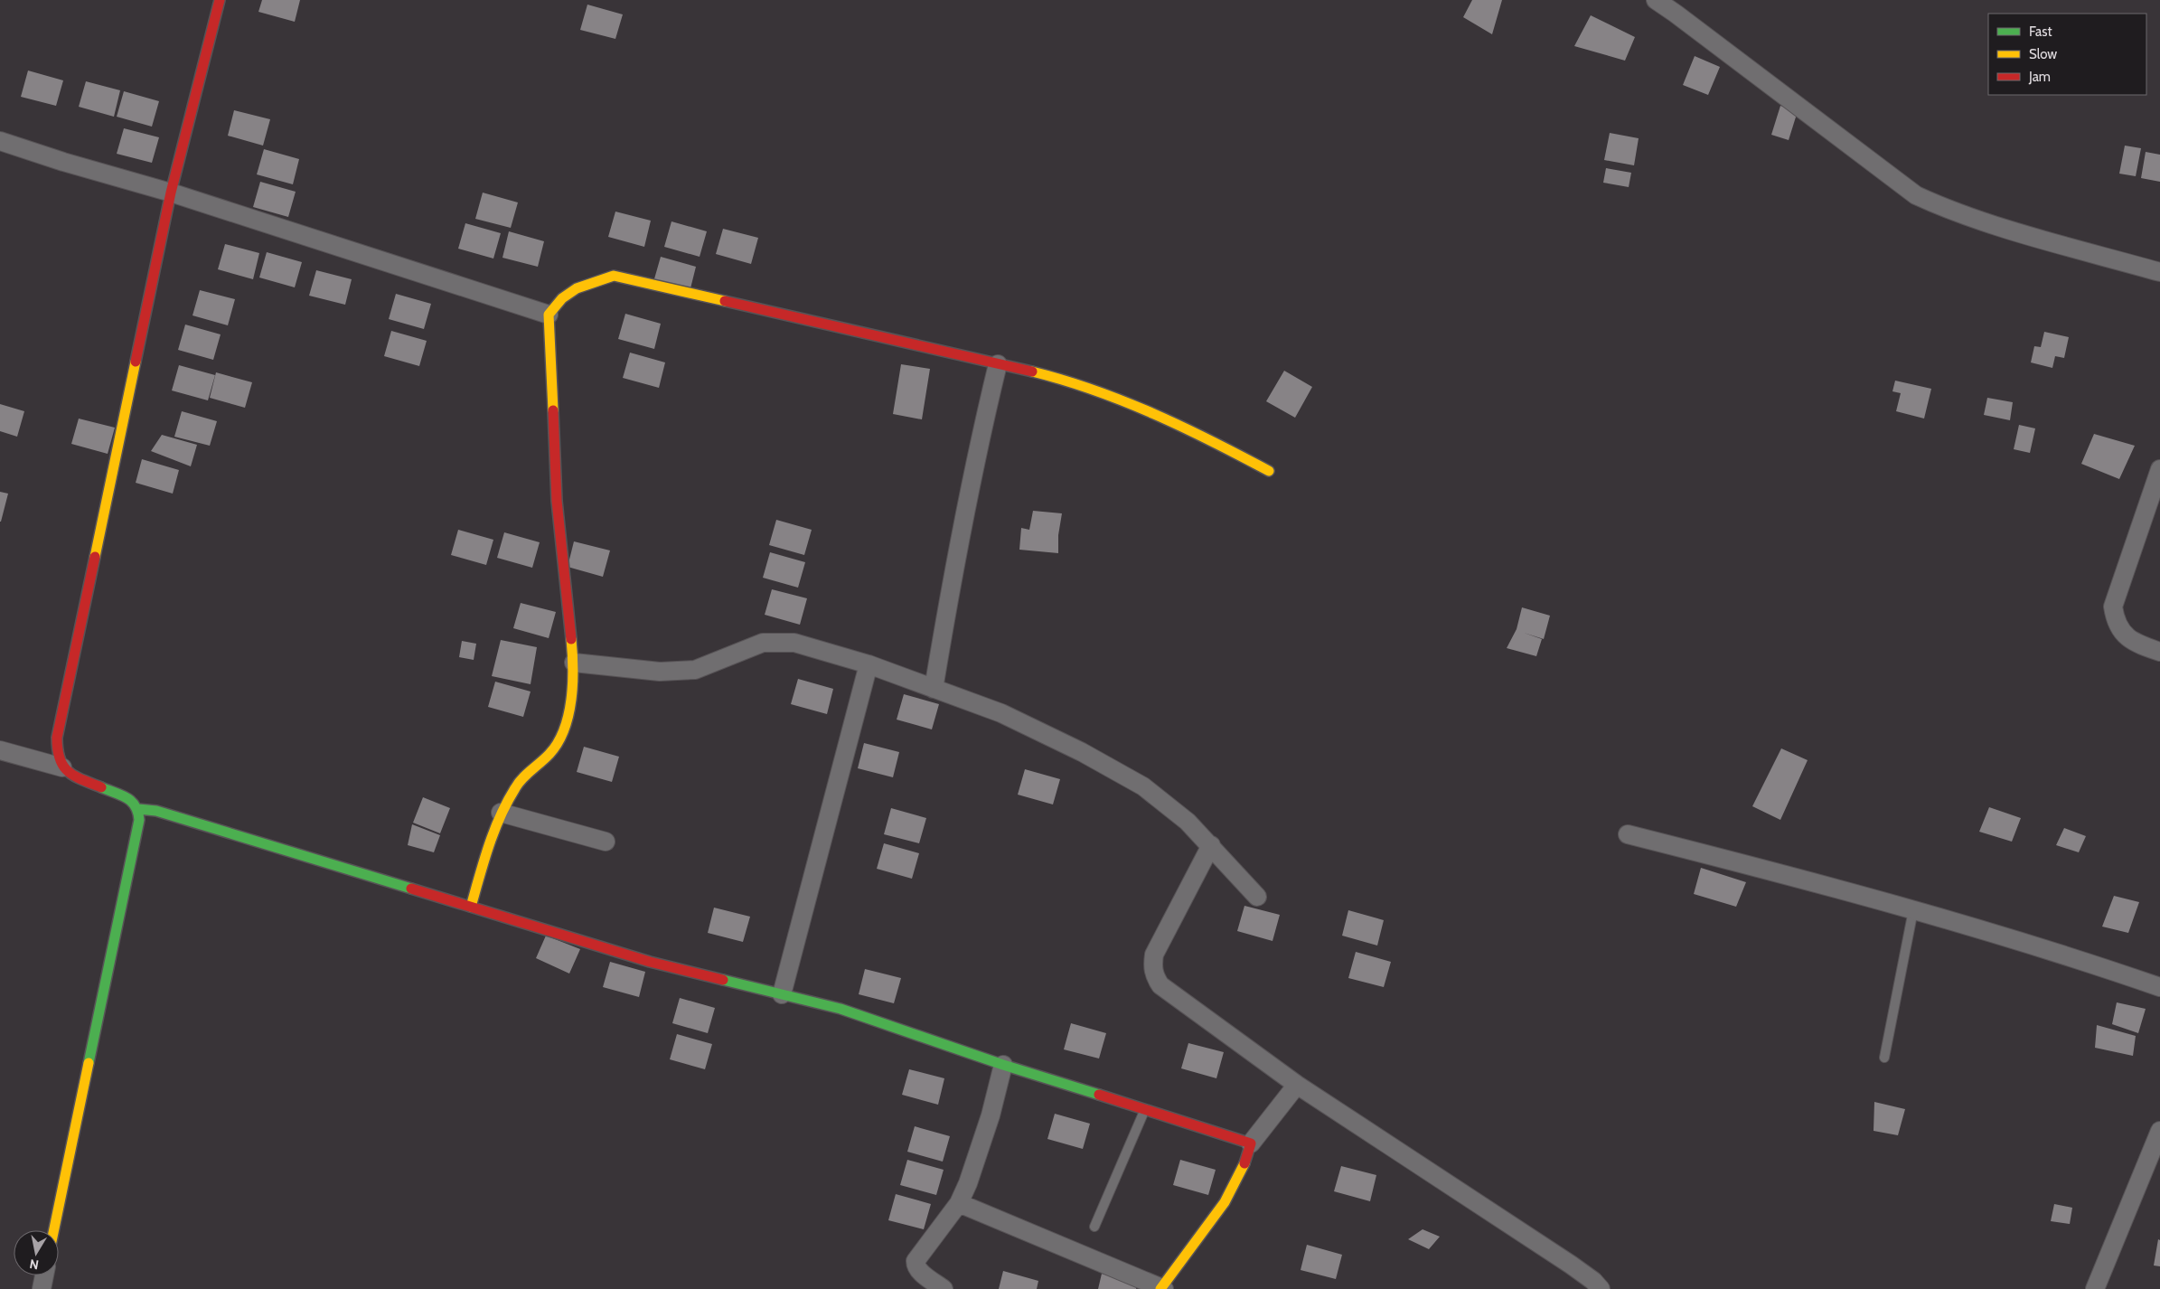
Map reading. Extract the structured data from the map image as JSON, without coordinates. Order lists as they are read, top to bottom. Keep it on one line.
{"legend":["Fast","Slow","Jam"],"north":"bottom"}
